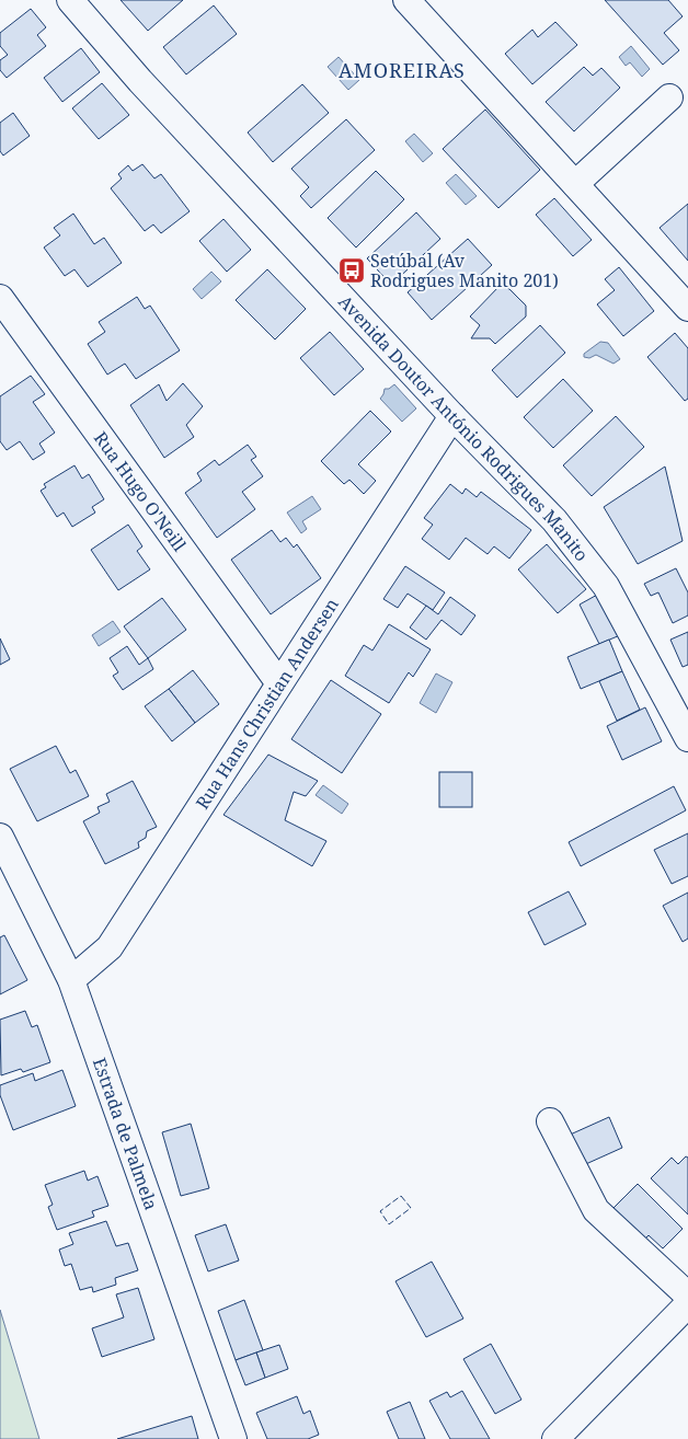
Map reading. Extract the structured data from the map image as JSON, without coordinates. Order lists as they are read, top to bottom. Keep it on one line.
{"streets":{"street":["Avenida Doutor António Rodrigues Manito","Rua Hugo O'Neill","Rua Hans Christian Andersen","Estrada de Palmela"]},"crossings":[["Avenida Doutor António Rodrigues Manito","Rua Hans Christian Andersen"],["Rua Hugo O'Neill","Rua Hans Christian Andersen"],["Rua Hans Christian Andersen","Estrada de Palmela"]],"districts":["AMOREIRAS"],"places":{"bus stop":["Setúbal (Av Rodrigues Manito 201)"]}}
